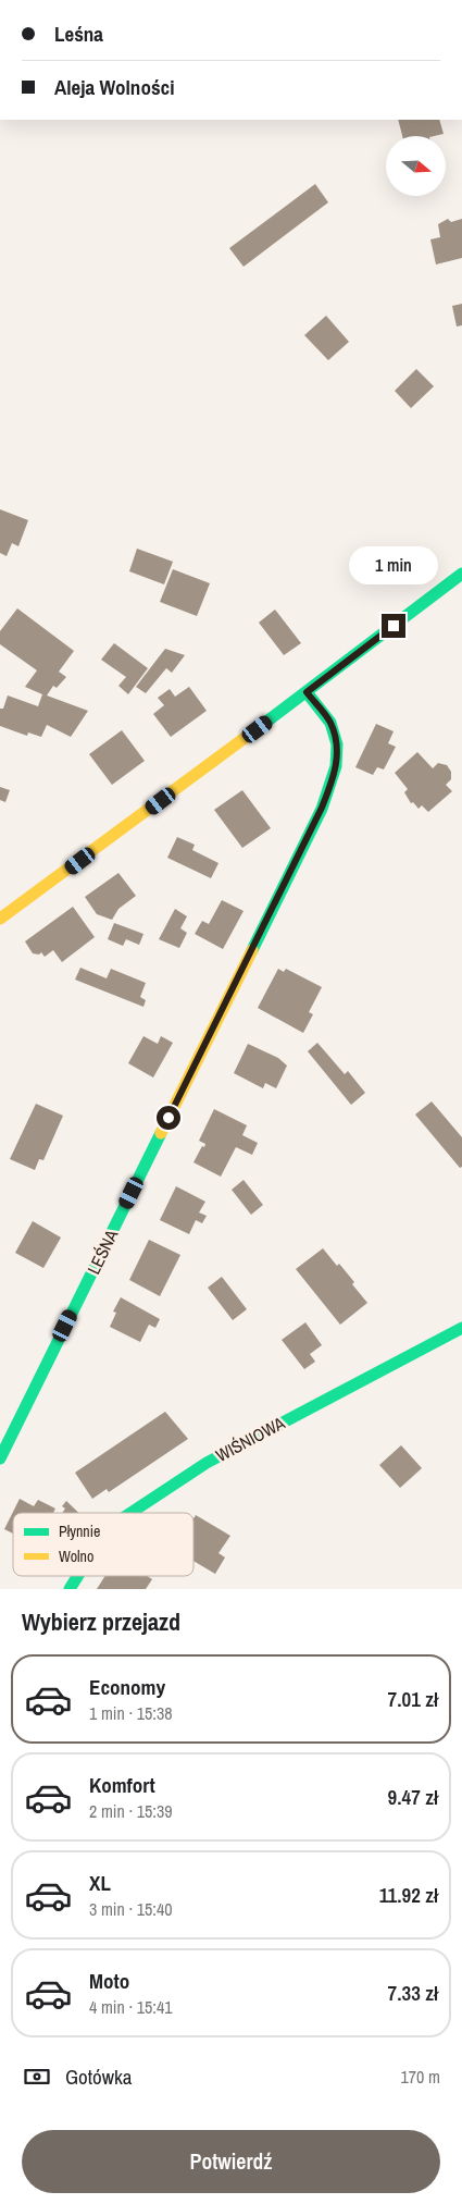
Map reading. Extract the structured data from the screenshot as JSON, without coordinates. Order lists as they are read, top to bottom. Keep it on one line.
{"streets":{"street":["LEŚNA","WIŚNIOWA"]},"legend":["Płynnie","Wolno"],"north":"right","page":{"banner":["Leśna","Aleja Wolności"],"bubble":"1 min","heading":"Wybierz przejazd","list":[{"name":"Economy","note":"1 min · 15:38","value":"7.01 zł"},{"name":"Komfort","note":"2 min · 15:39","value":"9.47 zł"},{"name":"XL","note":"3 min · 15:40","value":"11.92 zł"},{"name":"Moto","note":"4 min · 15:41","value":"7.33 zł"}],"pay":["Gotówka","170 m"],"buttons":"Potwierdź"}}
